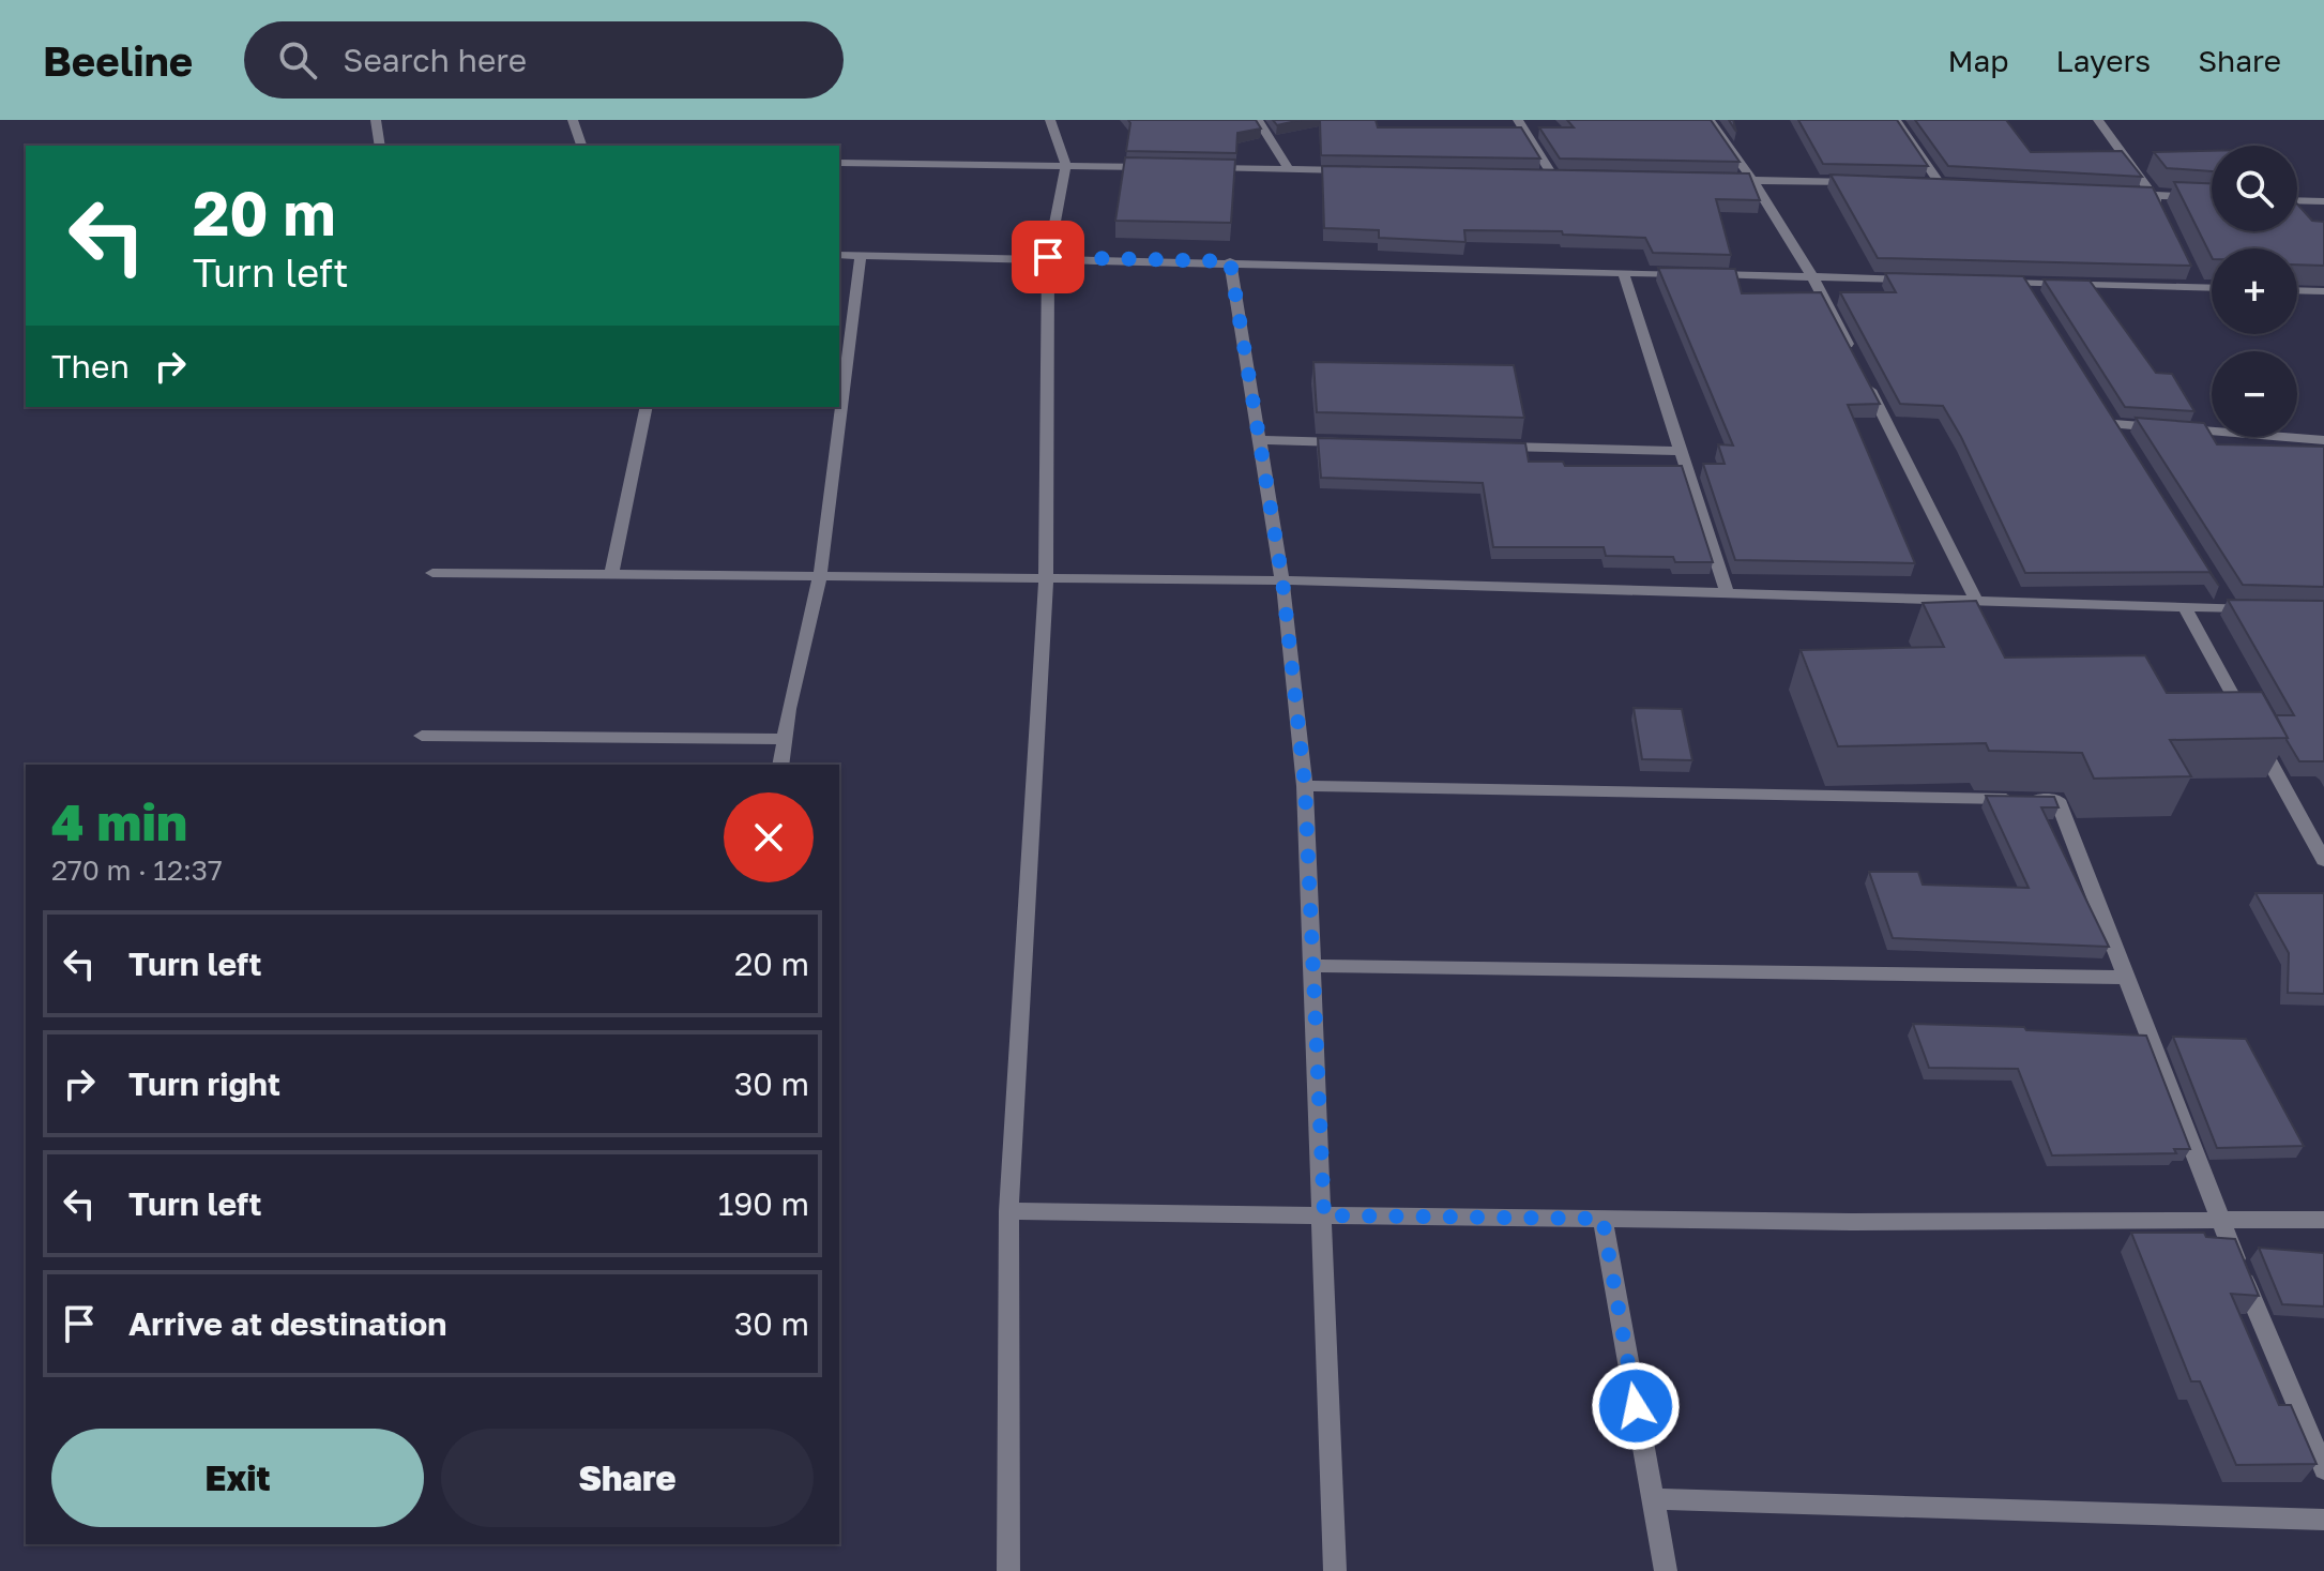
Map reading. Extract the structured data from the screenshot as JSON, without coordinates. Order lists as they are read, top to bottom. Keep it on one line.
{"page":{"header":"Beeline","search":"Search here","nav":["Map","Layers","Share"],"map_buttons":["+","−"],"turn":["20 m","Turn left"],"then":"Then","heading":["4 min","270 m · 12:37"],"list":[{"name":"Turn left","value":"20 m"},{"name":"Turn right","value":"30 m"},{"name":"Turn left","value":"190 m"},{"name":"Arrive at destination","value":"30 m"}],"buttons":["Exit","Share"]}}
